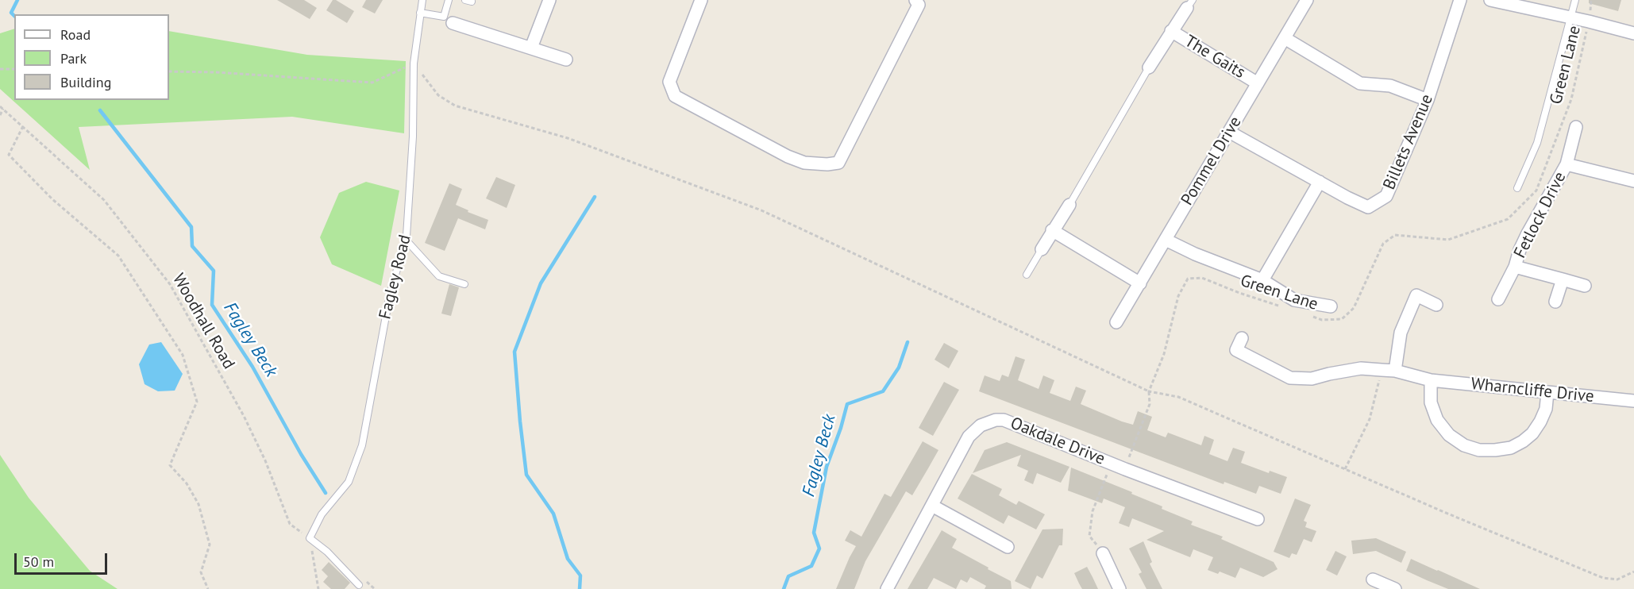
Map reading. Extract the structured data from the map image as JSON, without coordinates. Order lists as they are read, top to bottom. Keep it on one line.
{"streets":{"street":["The Gaits","Billets Avenue","Pommel Drive","Fetlock Drive","Wharncliffe Drive","Oakdale Drive"],"lane":["Fagley Road"],"path":["Green Lane","Woodhall Road"]},"crossings":[["The Gaits","Pommel Drive"],["Billets Avenue","Pommel Drive"],["Fagley Road","Woodhall Road"]],"water":["Fagley Beck"],"legend":["Road","Park","Building"],"scale_bar":"50 m"}
